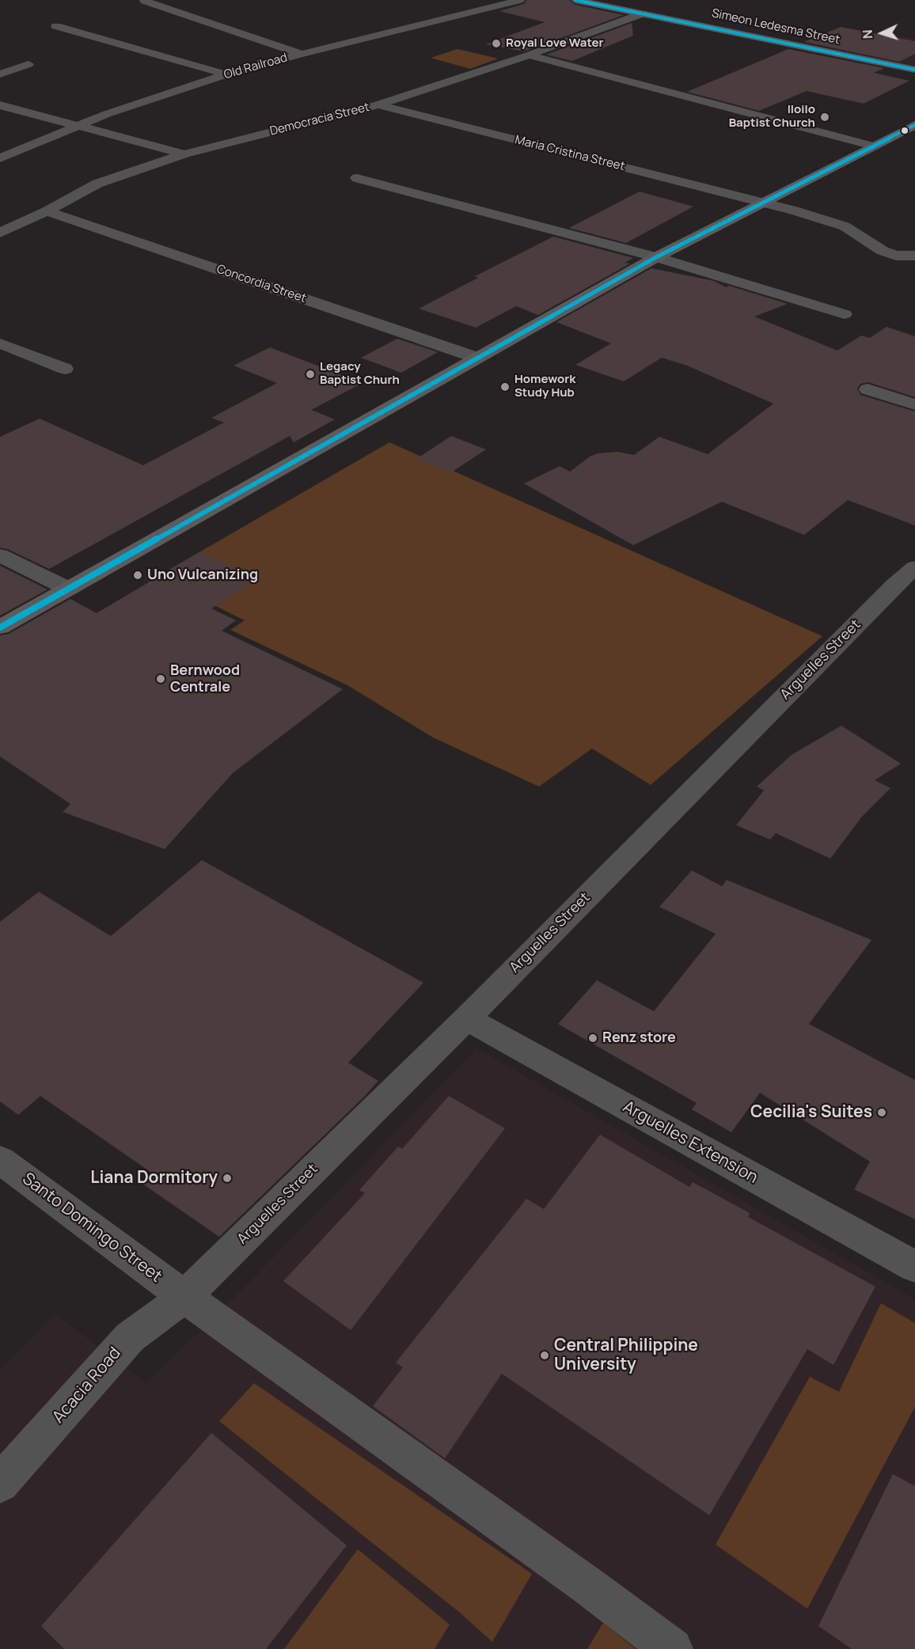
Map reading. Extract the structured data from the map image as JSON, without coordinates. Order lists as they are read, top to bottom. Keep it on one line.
{"streets":{"main road":["Simeon Ledesma Street"],"street":["Old Railroad","Democracia Street","Maria Cristina Street","Concordia Street","Arguelles Street","Arguelles Extension","Santo Domingo Street","Acacia Road"]},"crossings":[["Simeon Ledesma Street","Democracia Street"],["Democracia Street","Maria Cristina Street"],["Democracia Street","Concordia Street"],["Arguelles Street","Arguelles Extension"],["Arguelles Street","Santo Domingo Street"],["Arguelles Street","Acacia Road"],["Santo Domingo Street","Acacia Road"]],"places":["Royal Love Water","Iloilo Baptist Church","Legacy Baptist Churh","Homework Study Hub","Uno Vulcanizing","Bernwood Centrale","Renz store","Cecilia's Suites","Liana Dormitory","Central Philippine University"],"north":"left"}
